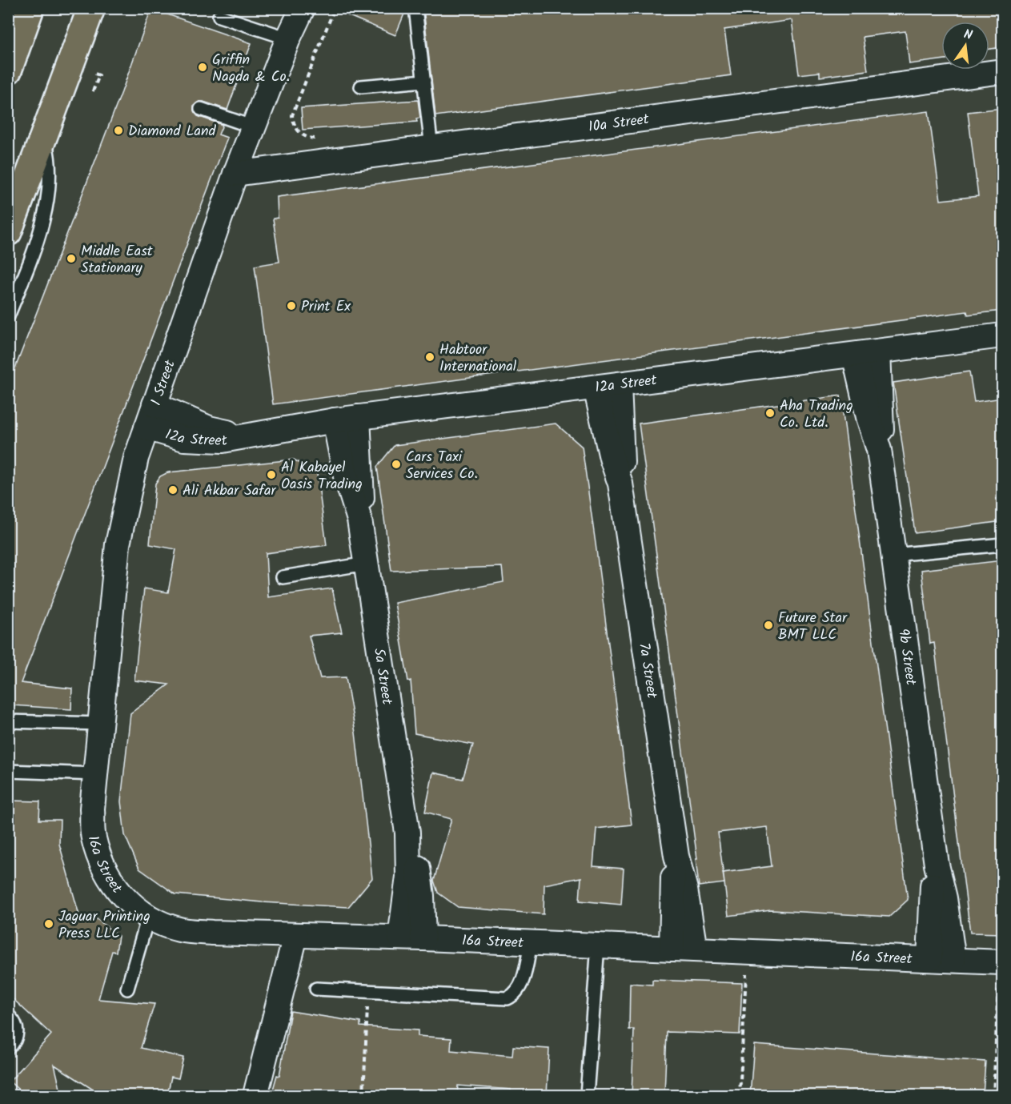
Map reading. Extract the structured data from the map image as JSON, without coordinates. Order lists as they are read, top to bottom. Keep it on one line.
{"streets":{"street":["10a Street","1 Street","12a Street","9b Street","7a Street","5a Street","16a Street"]},"crossings":[["10a Street","1 Street"],["1 Street","12a Street"],["1 Street","16a Street"],["12a Street","9b Street"],["12a Street","7a Street"],["12a Street","5a Street"],["9b Street","16a Street"],["7a Street","16a Street"],["5a Street","16a Street"]],"places":["Griffin Nagda & Co.","Diamond Land","Middle East Stationary","Print Ex","Habtoor International","Aha Trading Co. Ltd.","Cars Taxi Services Co.","Al Kabayel Oasis Trading","Ali Akbar Safar","Future Star BMT LLC","Jaguar Printing Press LLC"],"north":"top"}
